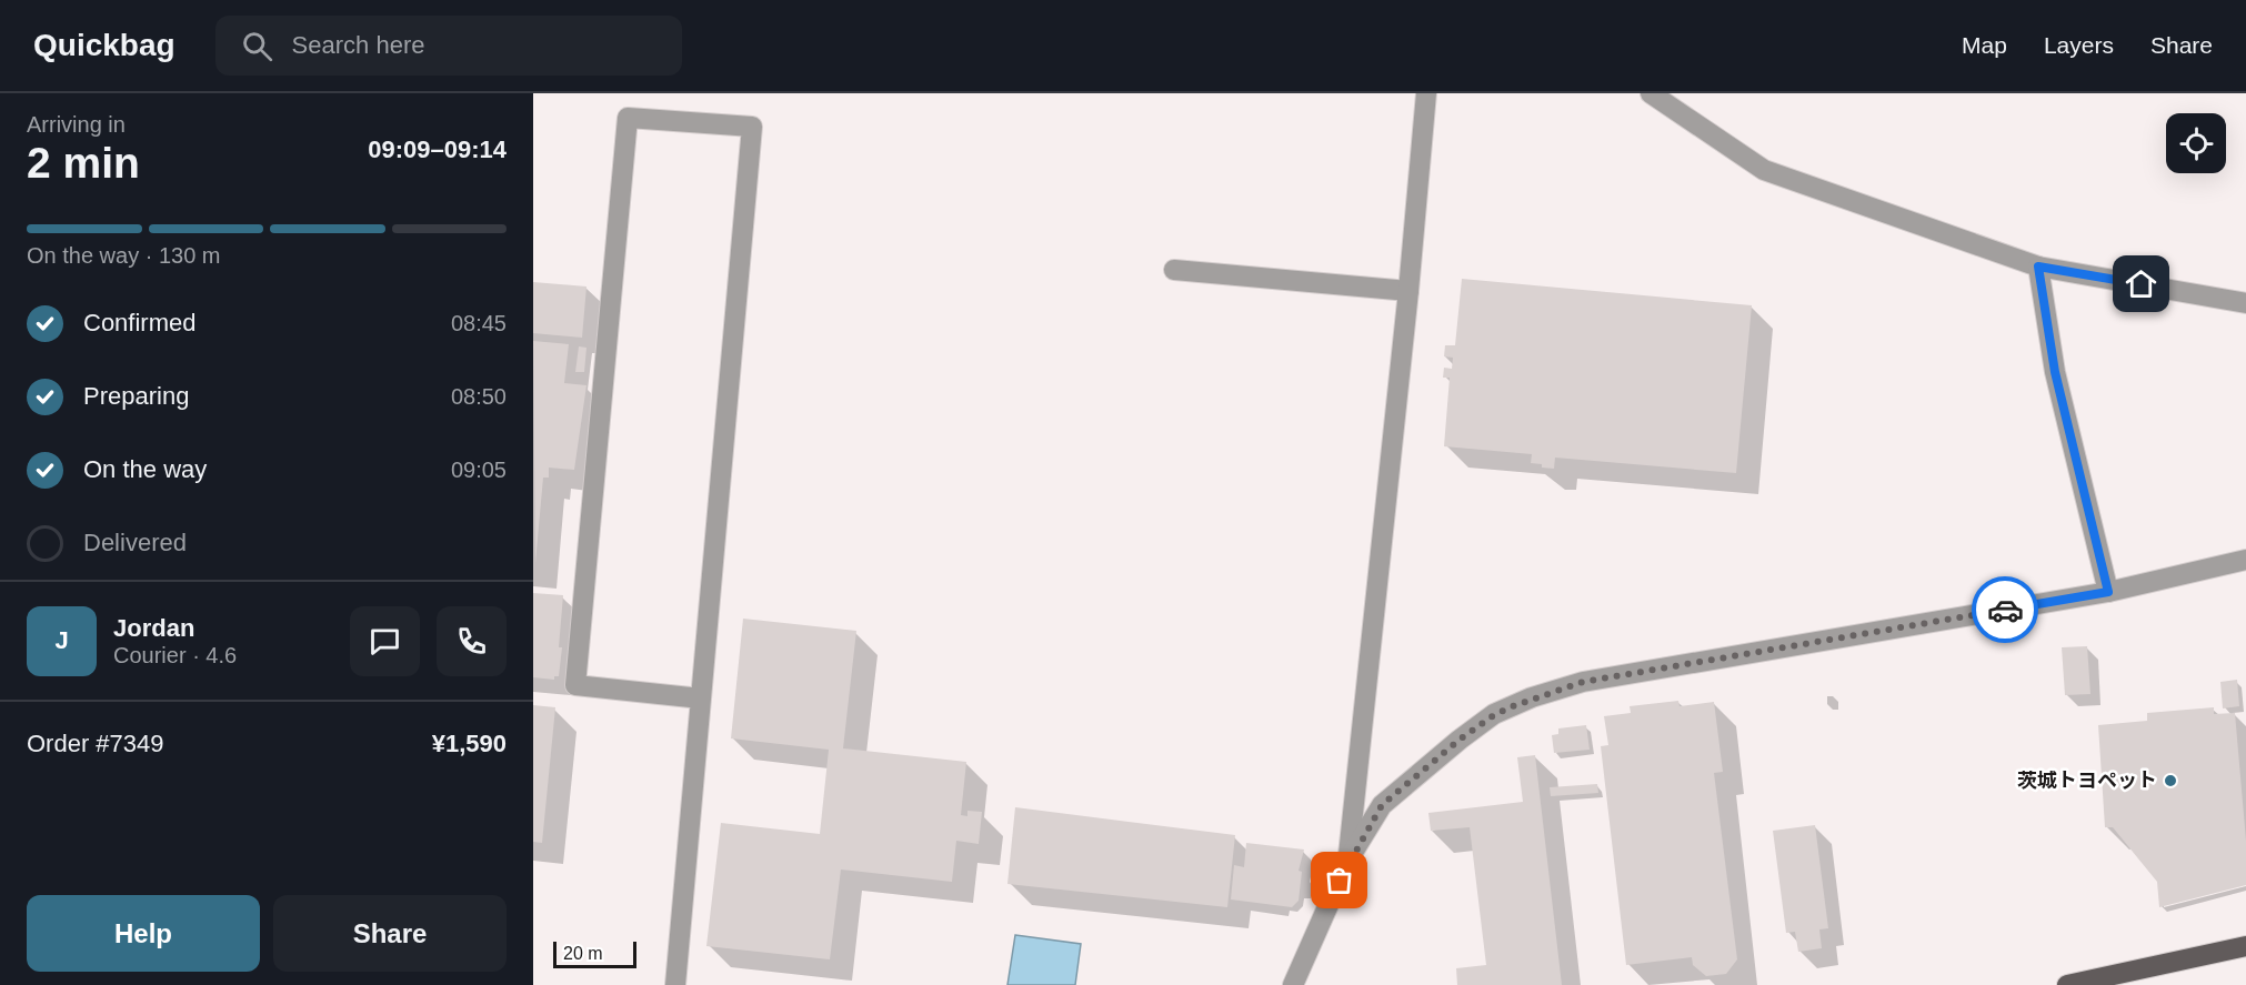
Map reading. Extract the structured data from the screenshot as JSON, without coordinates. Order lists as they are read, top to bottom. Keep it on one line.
{"places":["茨城トヨペット"],"scale_bar":"20 m","page":{"header":"Quickbag","search":"Search here","nav":["Map","Layers","Share"],"heading":["2 min","Arriving in","09:09–09:14"],"panel":["Jordan","Courier · 4.6","Order #7349","¥1,590"],"bar":"On the way · 130 m","list":[["Confirmed","08:45"],["Preparing","08:50"],["On the way","09:05"],"Delivered"],"round":"J","buttons":["Help","Share"],"scale":"20 m"}}
